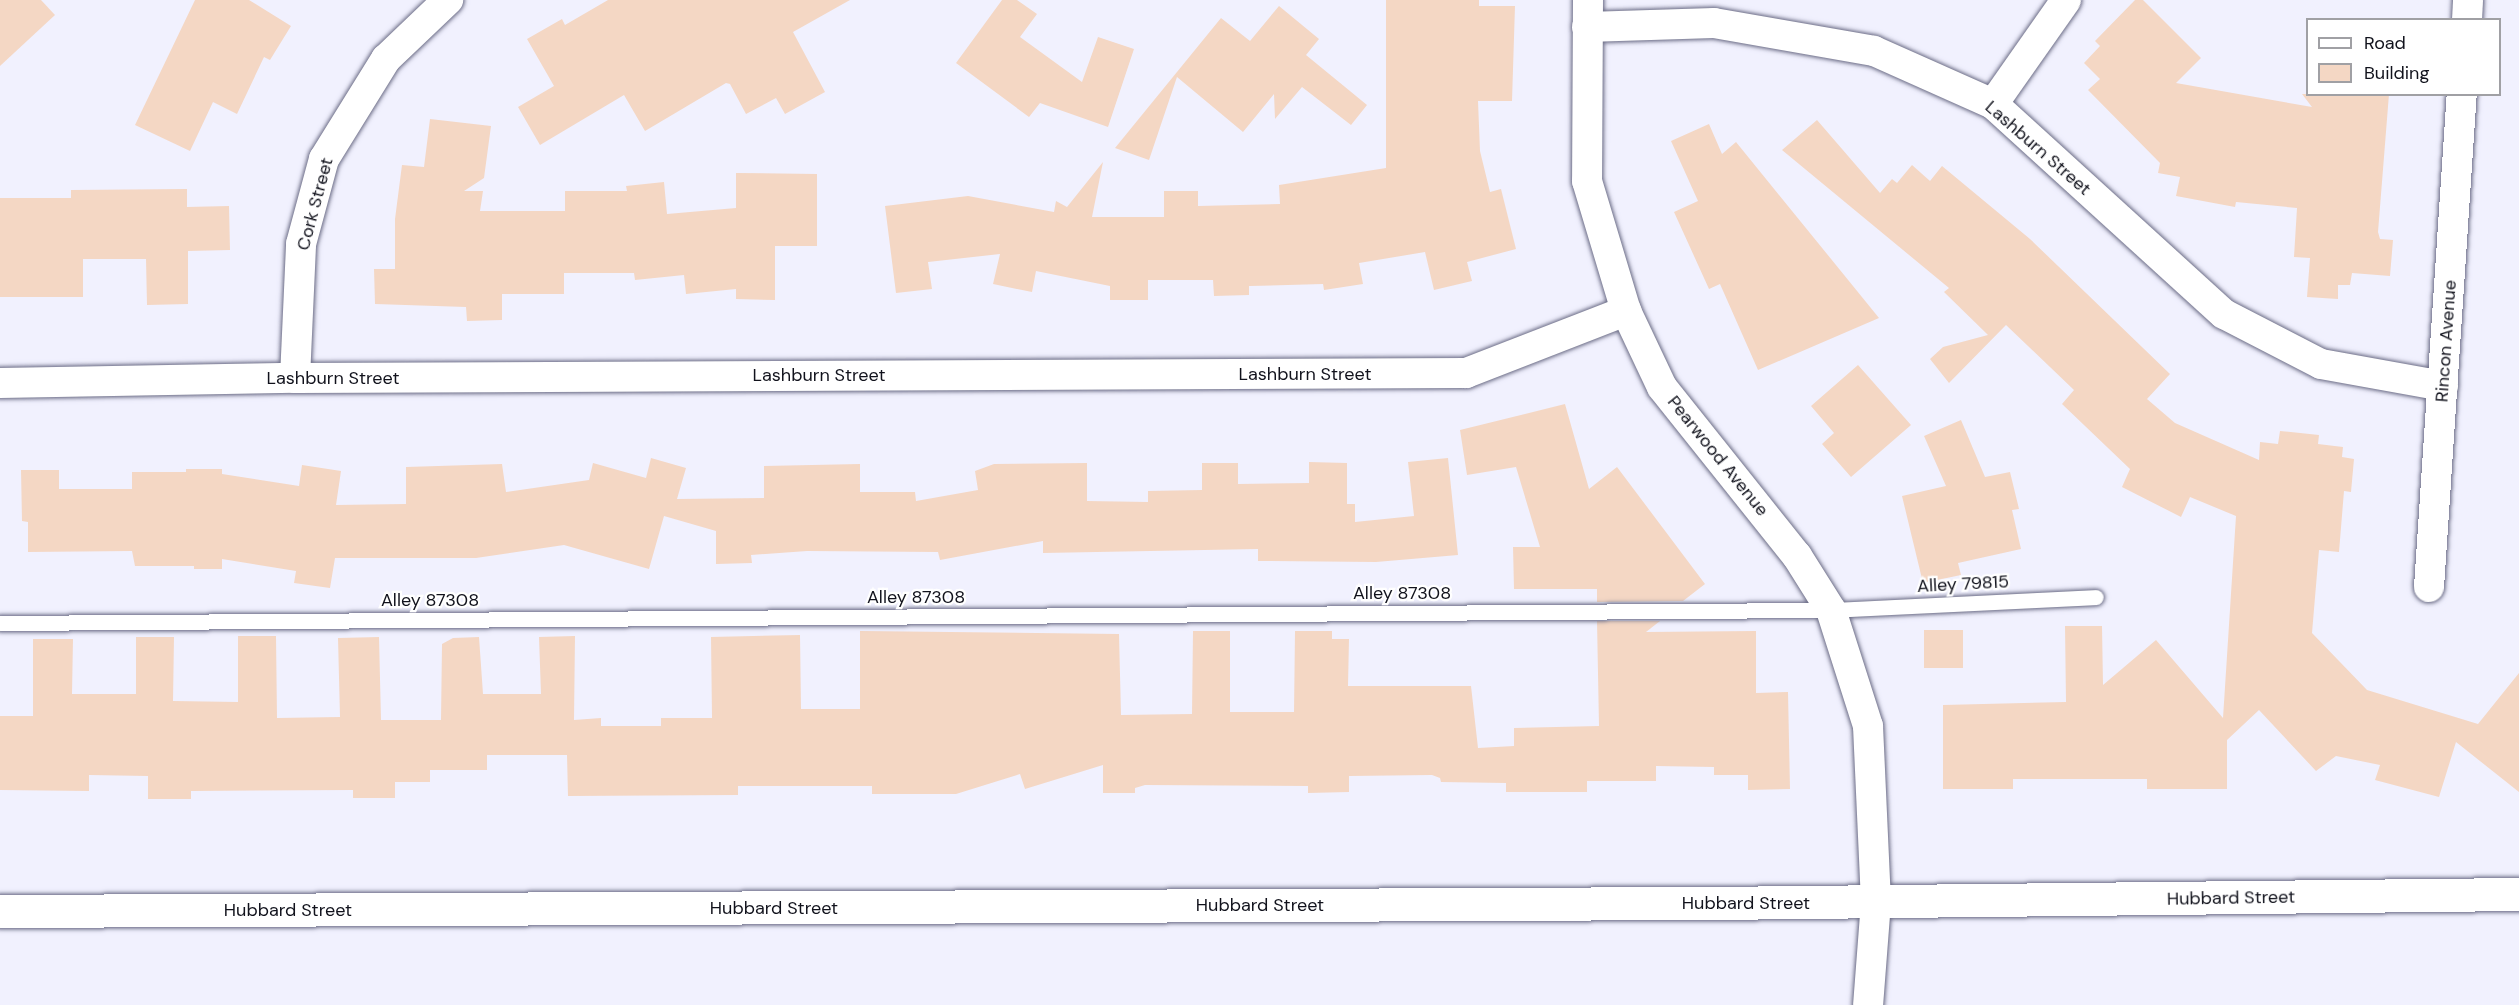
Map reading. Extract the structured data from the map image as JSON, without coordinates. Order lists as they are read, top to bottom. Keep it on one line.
{"streets":{"main road":["Hubbard Street"],"street":["Lashburn Street","Cork Street","Rincon Avenue","Pearwood Avenue"],"lane":["Alley 79815","Alley 87308"]},"crossings":[["Lashburn Street","Cork Street"],["Lashburn Street","Rincon Avenue"],["Lashburn Street","Pearwood Avenue"],["Pearwood Avenue","Alley 79815"],["Pearwood Avenue","Alley 87308"],["Pearwood Avenue","Hubbard Street"],["Alley 79815","Alley 87308"]],"legend":["Road","Building"]}
